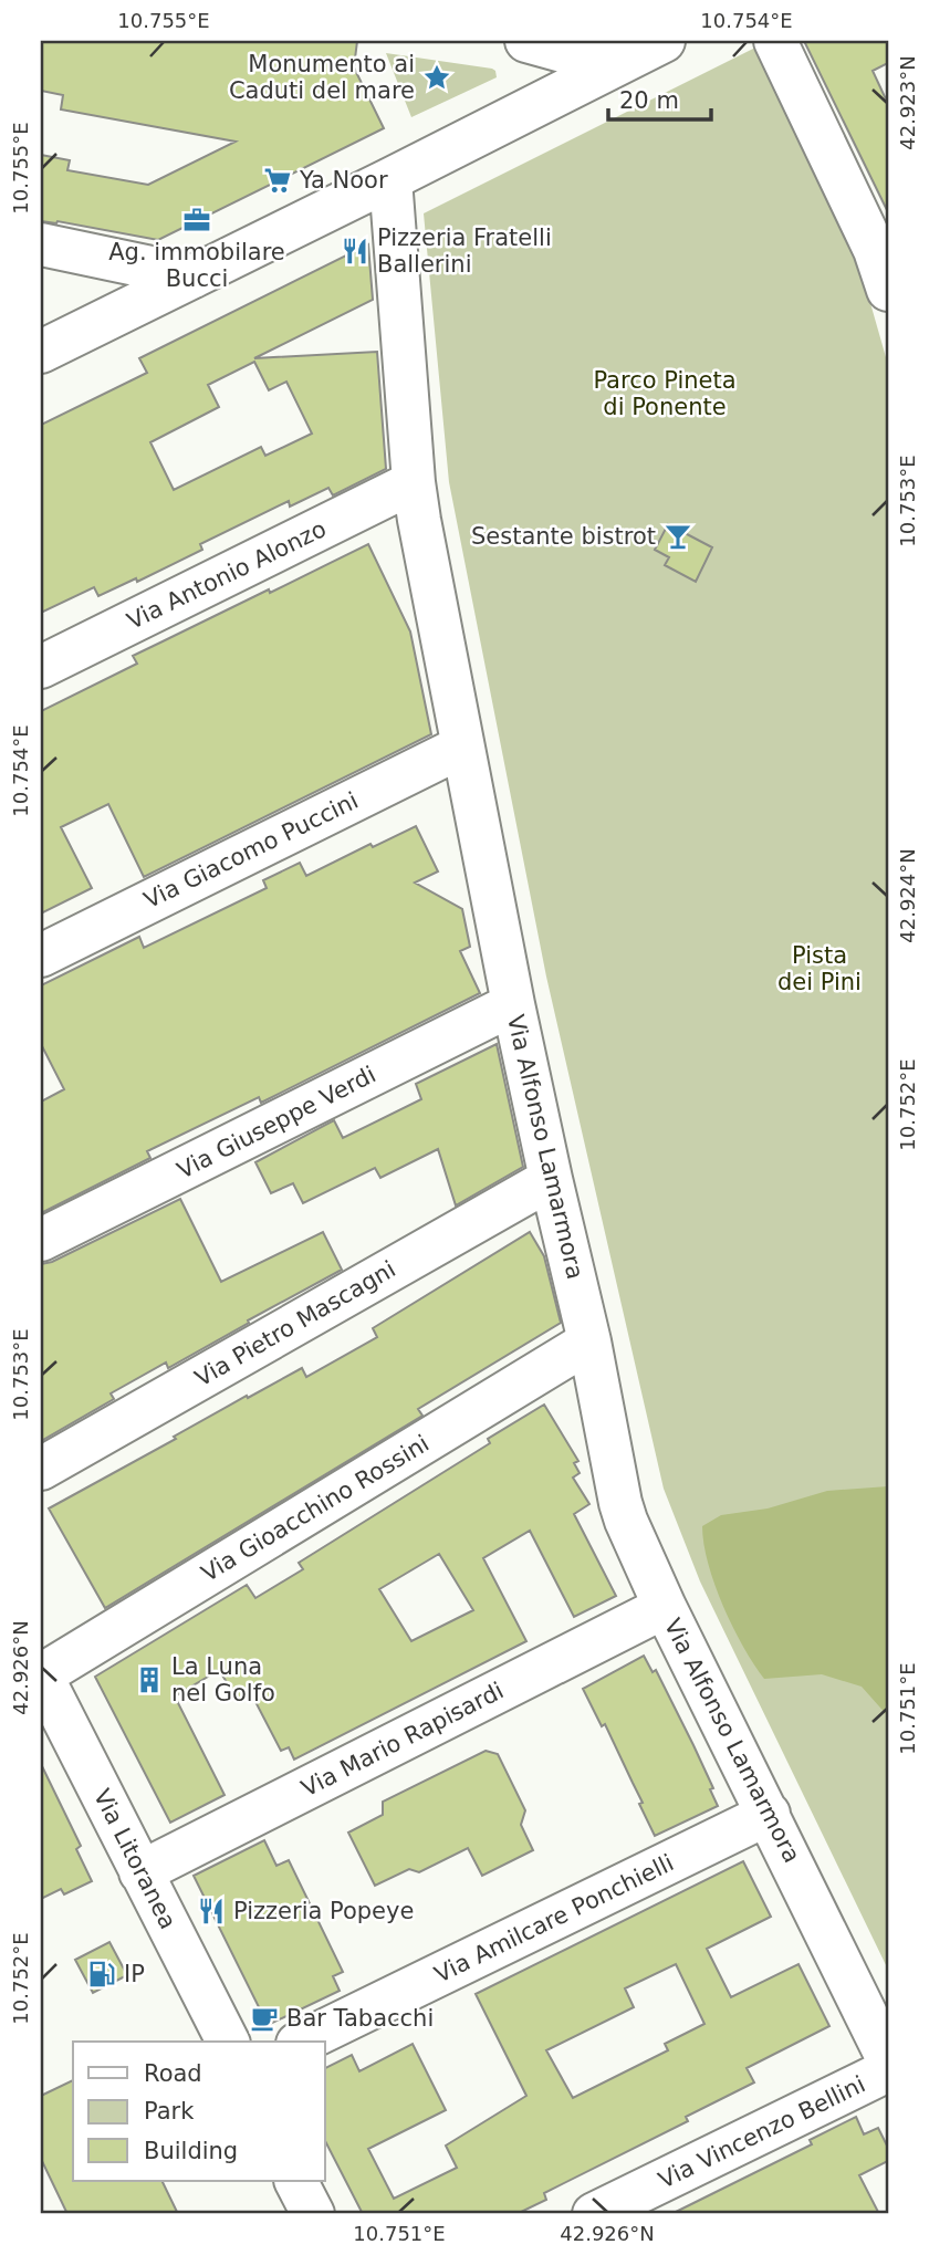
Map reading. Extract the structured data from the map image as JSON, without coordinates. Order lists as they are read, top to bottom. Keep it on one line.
{"streets":{"street":["Via Antonio Alonzo","Via Giacomo Puccini","Via Giuseppe Verdi","Via Alfonso Lamarmora","Via Pietro Mascagni","Via Gioacchino Rossini","Via Mario Rapisardi","Via Litoranea","Via Amilcare Ponchielli","Via Vincenzo Bellini"]},"crossings":[["Via Antonio Alonzo","Via Alfonso Lamarmora"],["Via Giacomo Puccini","Via Alfonso Lamarmora"],["Via Giuseppe Verdi","Via Alfonso Lamarmora"],["Via Alfonso Lamarmora","Via Pietro Mascagni"],["Via Alfonso Lamarmora","Via Gioacchino Rossini"],["Via Alfonso Lamarmora","Via Mario Rapisardi"],["Via Alfonso Lamarmora","Via Amilcare Ponchielli"],["Via Gioacchino Rossini","Via Litoranea"],["Via Mario Rapisardi","Via Litoranea"]],"parks":["Parco Pineta di Ponente","Pista dei Pini"],"places":{"place":["Monumento ai Caduti del mare"],"supermarket":["Ya Noor"],"office":["Ag. immobilare Bucci"],"restaurant":["Pizzeria Fratelli Ballerini","Pizzeria Popeye"],"bar":["Sestante bistrot"],"building":["La Luna nel Golfo"],"fuel station":["IP"],"cafe":["Bar Tabacchi"]},"legend":["Road","Park","Building"],"scale_bar":"20 m","coordinates":["10.755°E","10.754°E","42.923°N","10.753°E","42.924°N","10.752°E","42.926°N","10.751°E"]}
